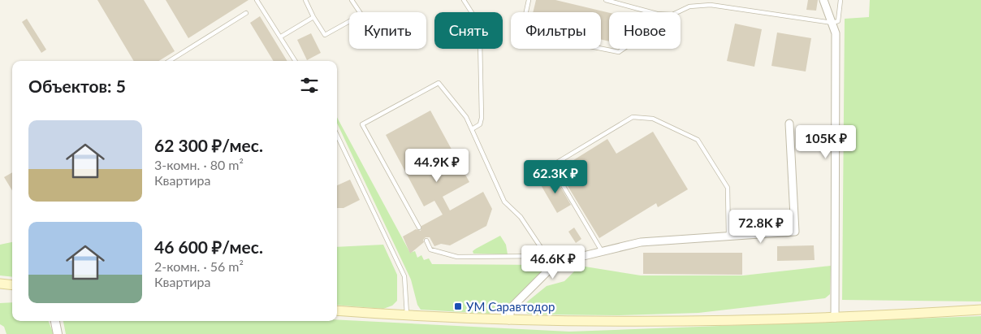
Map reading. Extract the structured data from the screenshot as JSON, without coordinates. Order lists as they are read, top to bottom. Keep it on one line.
{"places":{"transit":["УМ Саравтодор"]},"page":{"chip":["Купить","Снять","Фильтры","Новое"],"heading":"Объектов: 5","list":[{"name":"62 300 ₽/мес.","note":"3-комн. · 80 m² · Квартира"},{"name":"46 600 ₽/мес.","note":"2-комн. · 56 m² · Квартира"}],"price":["105K ₽","44.9K ₽","62.3K ₽","72.8K ₽","46.6K ₽"]}}
